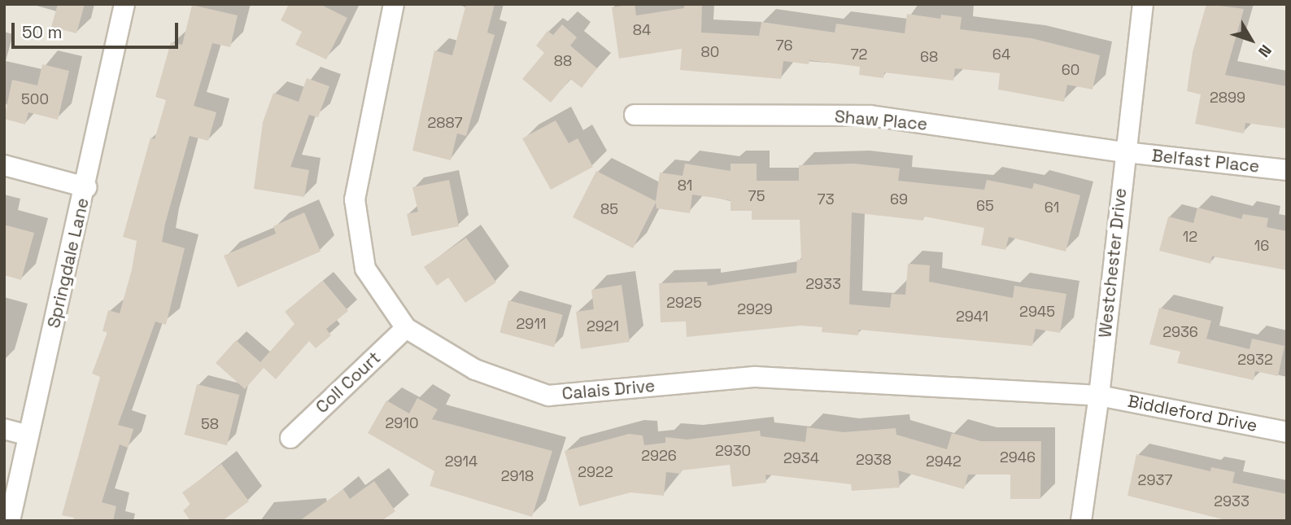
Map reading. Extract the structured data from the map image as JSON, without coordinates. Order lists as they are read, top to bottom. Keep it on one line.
{"streets":{"street":["Shaw Place","Belfast Place","Springdale Lane","Westchester Drive","Coll Court","Calais Drive","Biddleford Drive"]},"crossings":[["Shaw Place","Belfast Place"],["Shaw Place","Westchester Drive"],["Belfast Place","Westchester Drive"],["Westchester Drive","Calais Drive"],["Westchester Drive","Biddleford Drive"],["Coll Court","Calais Drive"],["Calais Drive","Biddleford Drive"]],"house_numbers":["84","76","80","72","64","68","88","60","2899","500","2887","81","75","73","69","65","61","85","12","16","2933","2925","2929","2945","2941","2911","2921","2936","2932","2910","58","2930","2926","2946","2934","2938","2914","2942","2922","2918","2937","2933"],"scale_bar":"50 m","north":"bottom right"}
